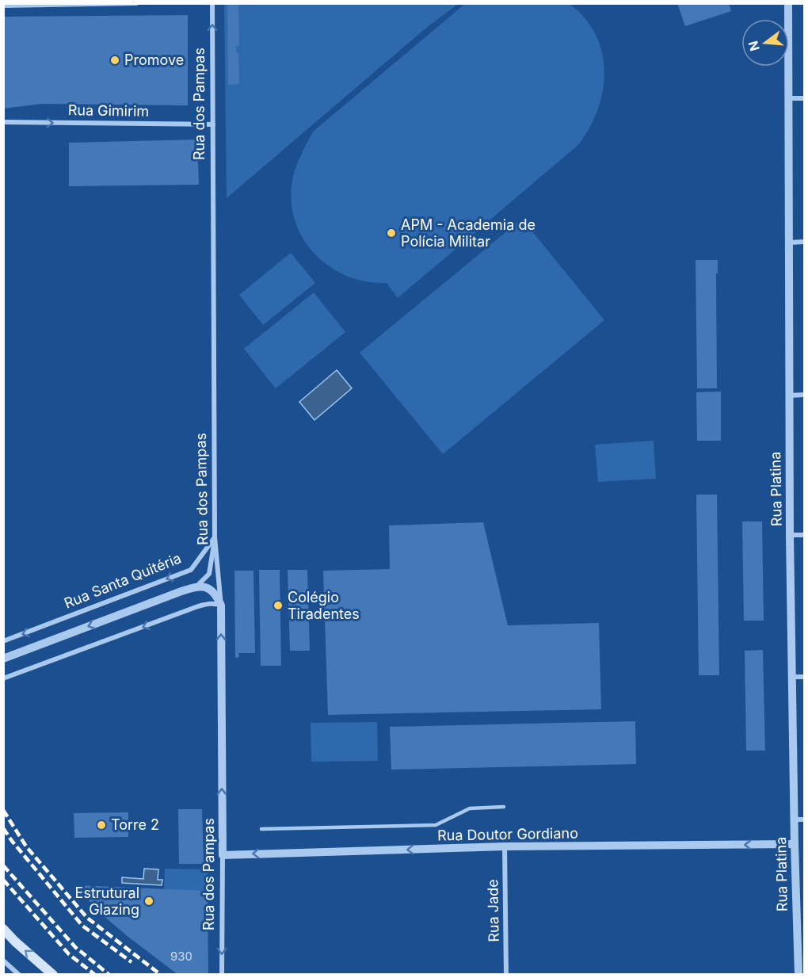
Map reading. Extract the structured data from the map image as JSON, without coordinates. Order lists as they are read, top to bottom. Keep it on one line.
{"streets":{"street":["Rua dos Pampas","Rua Gimirim","Rua Platina","Rua Santa Quitéria","Rua Doutor Gordiano","Rua Jade"]},"crossings":[["Rua dos Pampas","Rua Gimirim"],["Rua dos Pampas","Rua Santa Quitéria"],["Rua dos Pampas","Rua Doutor Gordiano"],["Rua Platina","Rua Doutor Gordiano"],["Rua Doutor Gordiano","Rua Jade"]],"one_way":["Rua Gimirim","Rua Doutor Gordiano"],"places":["Promove","APM - Academia de Polícia Militar","Colégio Tiradentes","Torre 2","Estrutural Glazing"],"house_numbers":["930"],"north":"left"}
